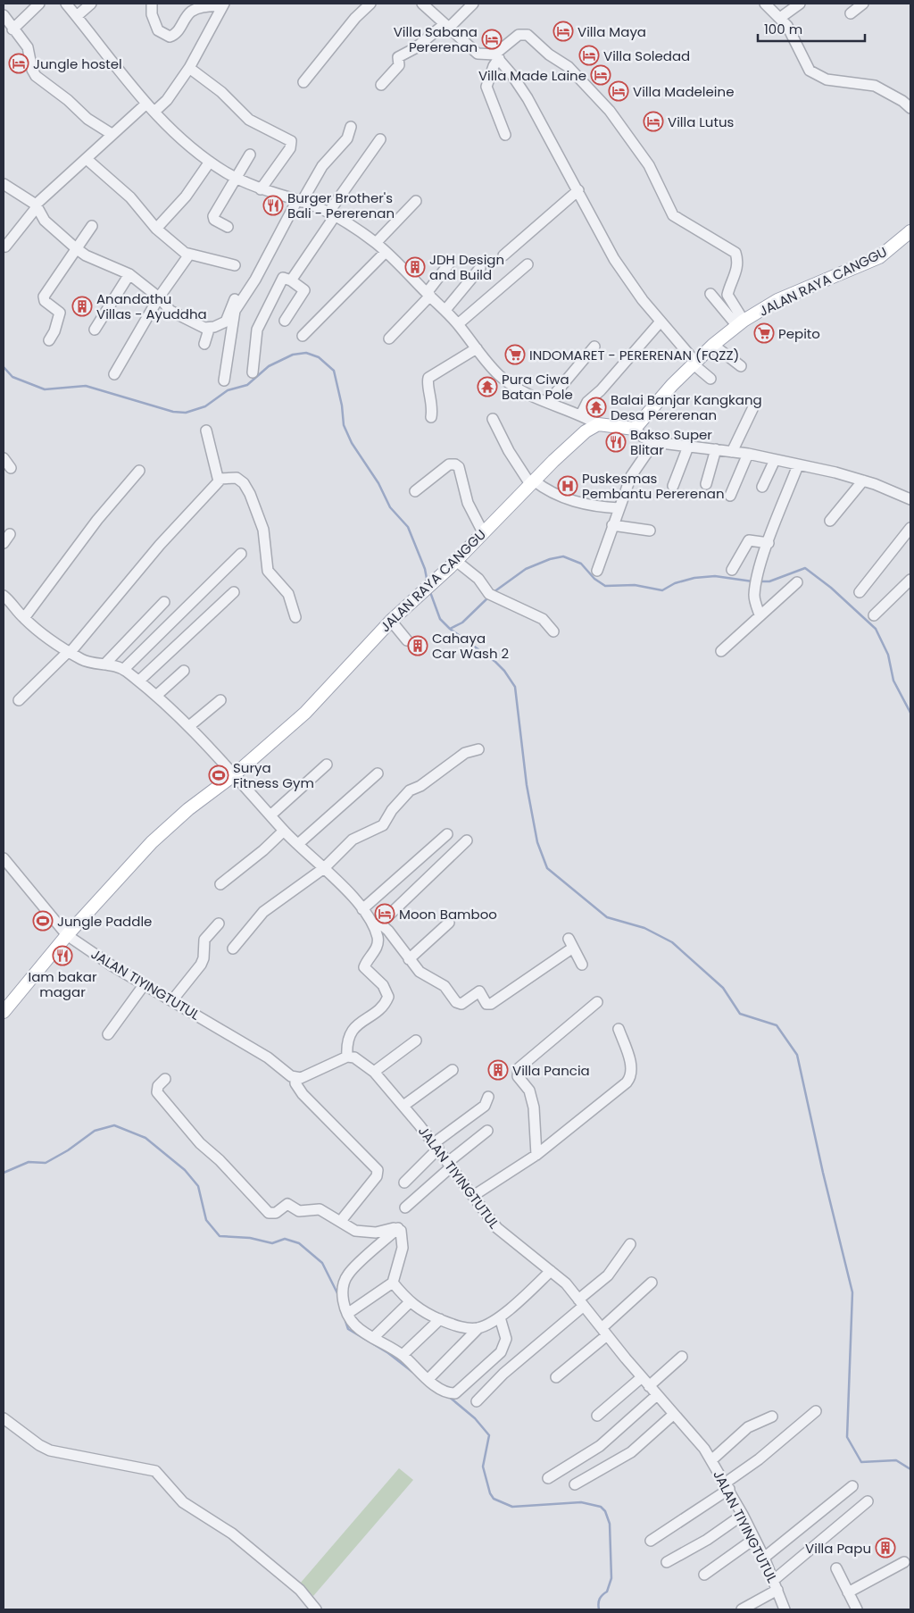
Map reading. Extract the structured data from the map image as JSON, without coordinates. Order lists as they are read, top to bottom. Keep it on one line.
{"streets":{"main road":["JALAN RAYA CANGGU"],"street":["JALAN TIYINGTUTUL"]},"crossings":[["JALAN RAYA CANGGU","JALAN TIYINGTUTUL"]],"places":{"hotel":["Villa Maya","Villa Sabana Pererenan","Villa Soledad","Jungle hostel","Villa Made Laine","Villa Madeleine","Villa Lutus","Moon Bamboo"],"restaurant":["Burger Brother's Bali - Pererenan","Bakso Super Blitar","Iam bakar magar"],"building":["JDH Design and Build","Anandathu Villas - Ayuddha","Cahaya Car Wash 2","Villa Pancia","Villa Papu"],"supermarket":["Pepito","INDOMARET - PERERENAN (FQZZ)"],"temple":["Pura Ciwa Batan Pole","Balai Banjar Kangkang Desa Pererenan"],"hospital":["Puskesmas Pembantu Pererenan"],"sports":["Surya Fitness Gym","Jungle Paddle"]},"scale_bar":"100 m"}
